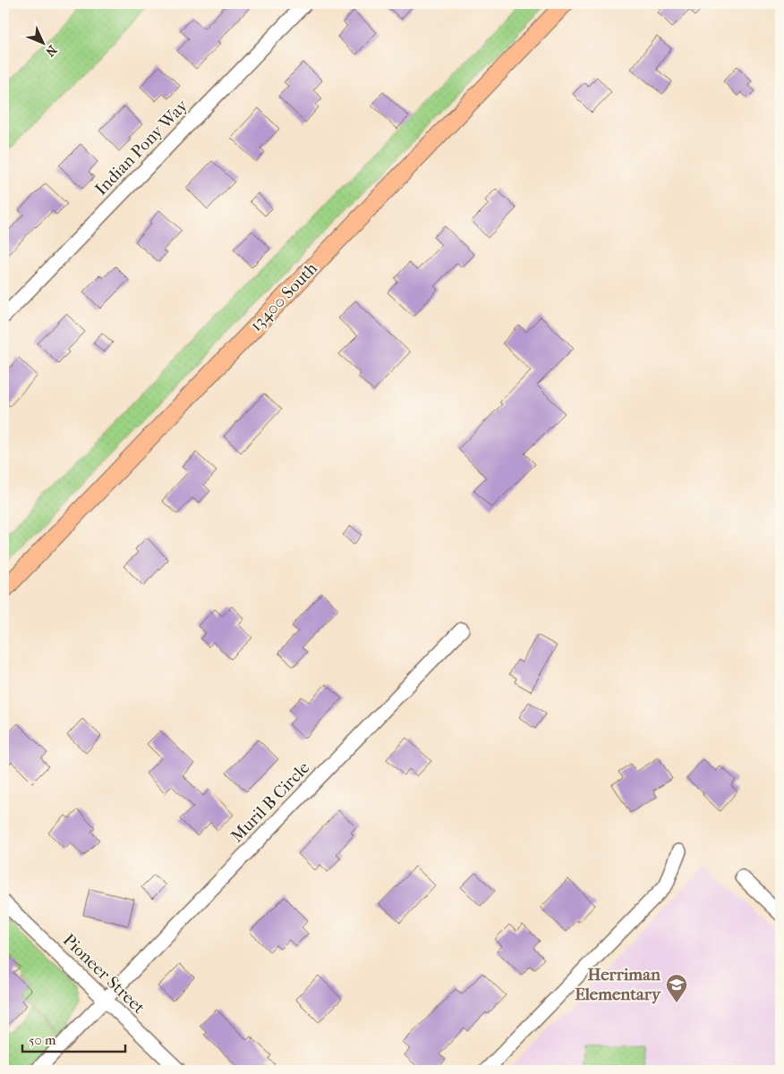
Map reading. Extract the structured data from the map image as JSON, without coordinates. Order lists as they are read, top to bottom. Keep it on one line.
{"streets":{"main road":["13400 South"],"street":["Indian Pony Way","Muril B Circle","Pioneer Street"]},"crossings":[["Muril B Circle","Pioneer Street"]],"places":{"school or university":["Herriman Elementary"]},"scale_bar":"50 m","north":"bottom right"}
